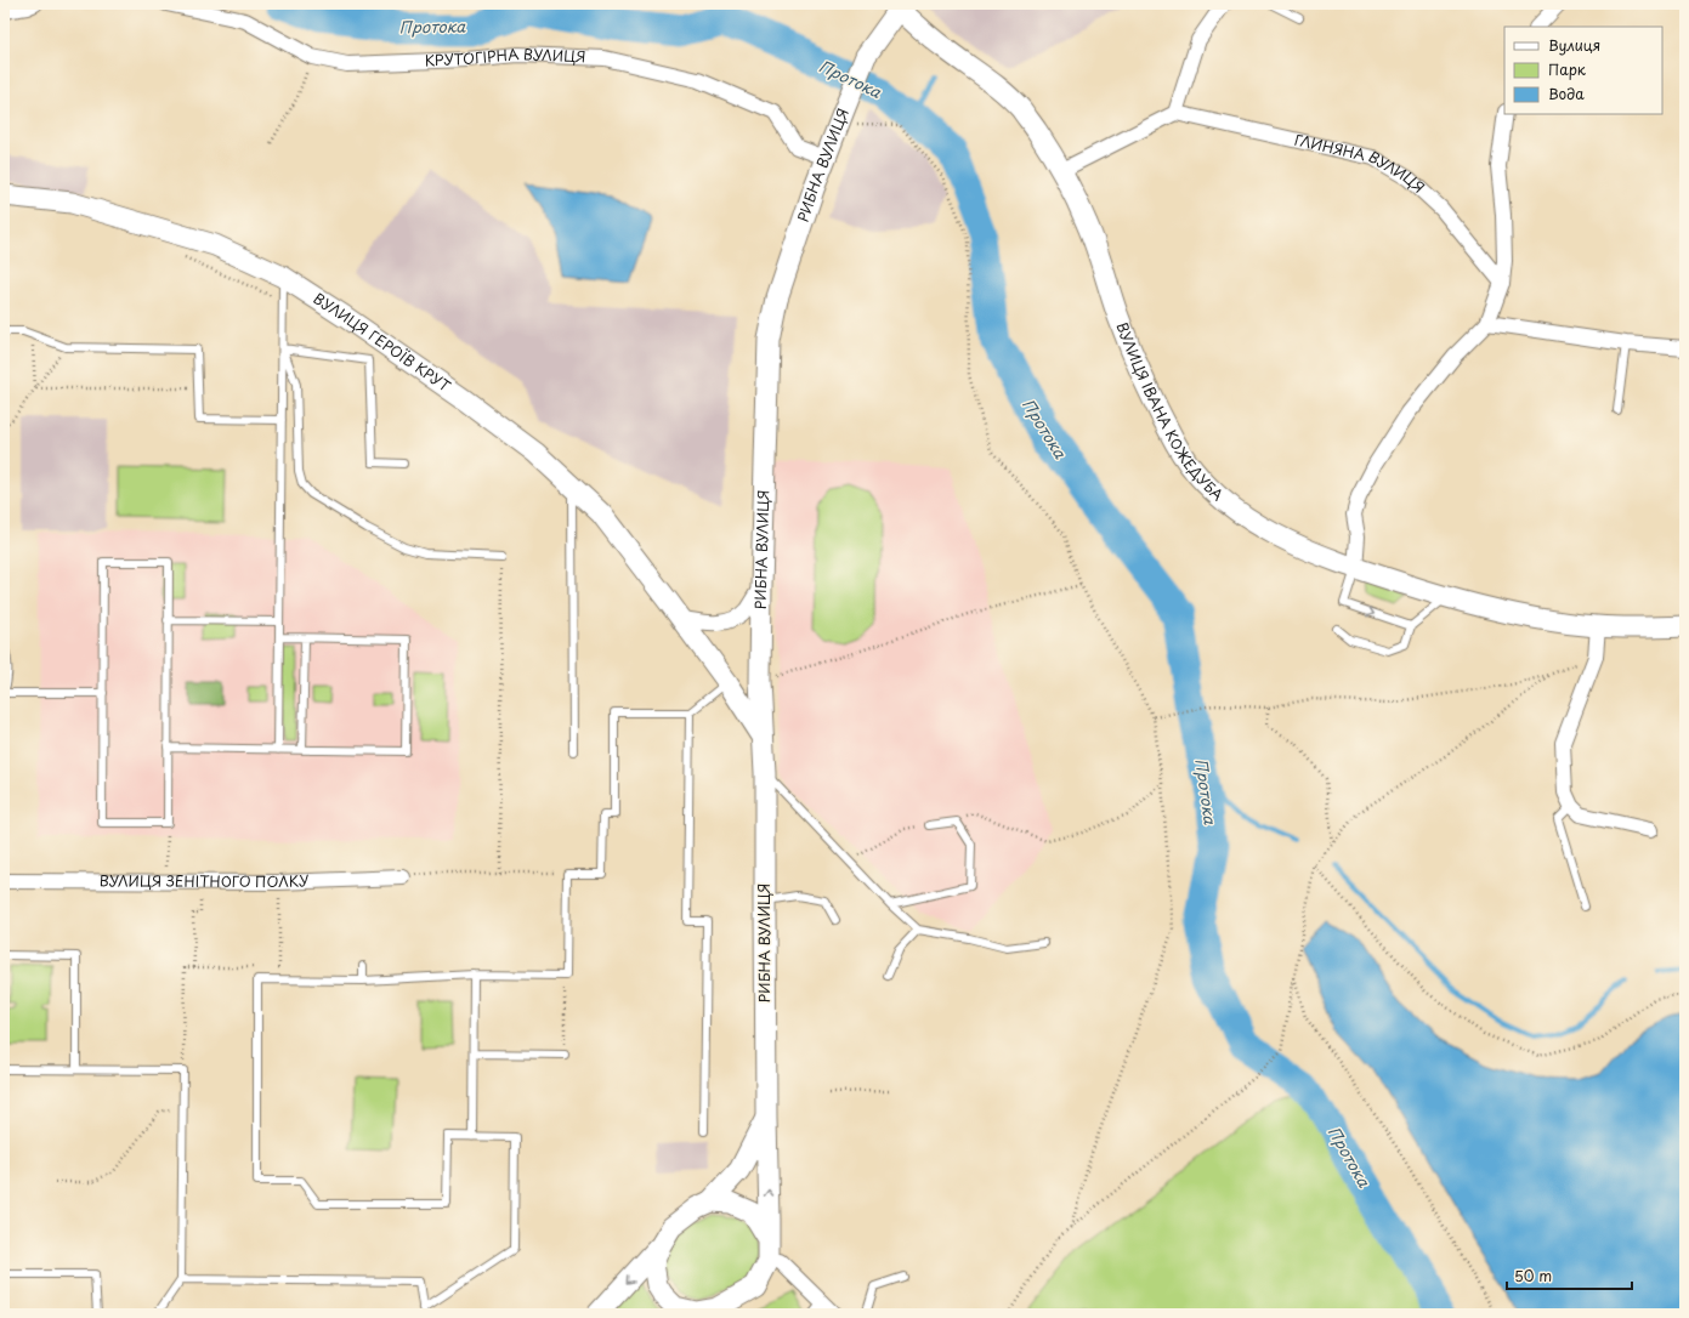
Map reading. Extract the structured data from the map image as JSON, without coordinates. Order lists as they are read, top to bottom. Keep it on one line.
{"streets":{"street":["КРУТОГІРНА ВУЛИЦЯ","РИБНА ВУЛИЦЯ","ГЛИНЯНА ВУЛИЦЯ","ВУЛИЦЯ ГЕРОЇВ КРУТ","ВУЛИЦЯ ІВАНА КОЖЕДУБА","ВУЛИЦЯ ЗЕНІТНОГО ПОЛКУ"]},"crossings":[["КРУТОГІРНА ВУЛИЦЯ","РИБНА ВУЛИЦЯ"],["РИБНА ВУЛИЦЯ","ВУЛИЦЯ ГЕРОЇВ КРУТ"],["РИБНА ВУЛИЦЯ","ВУЛИЦЯ ІВАНА КОЖЕДУБА"]],"water":["Протока"],"legend":["Вулиця","Парк","Вода"],"scale_bar":"50 m"}
